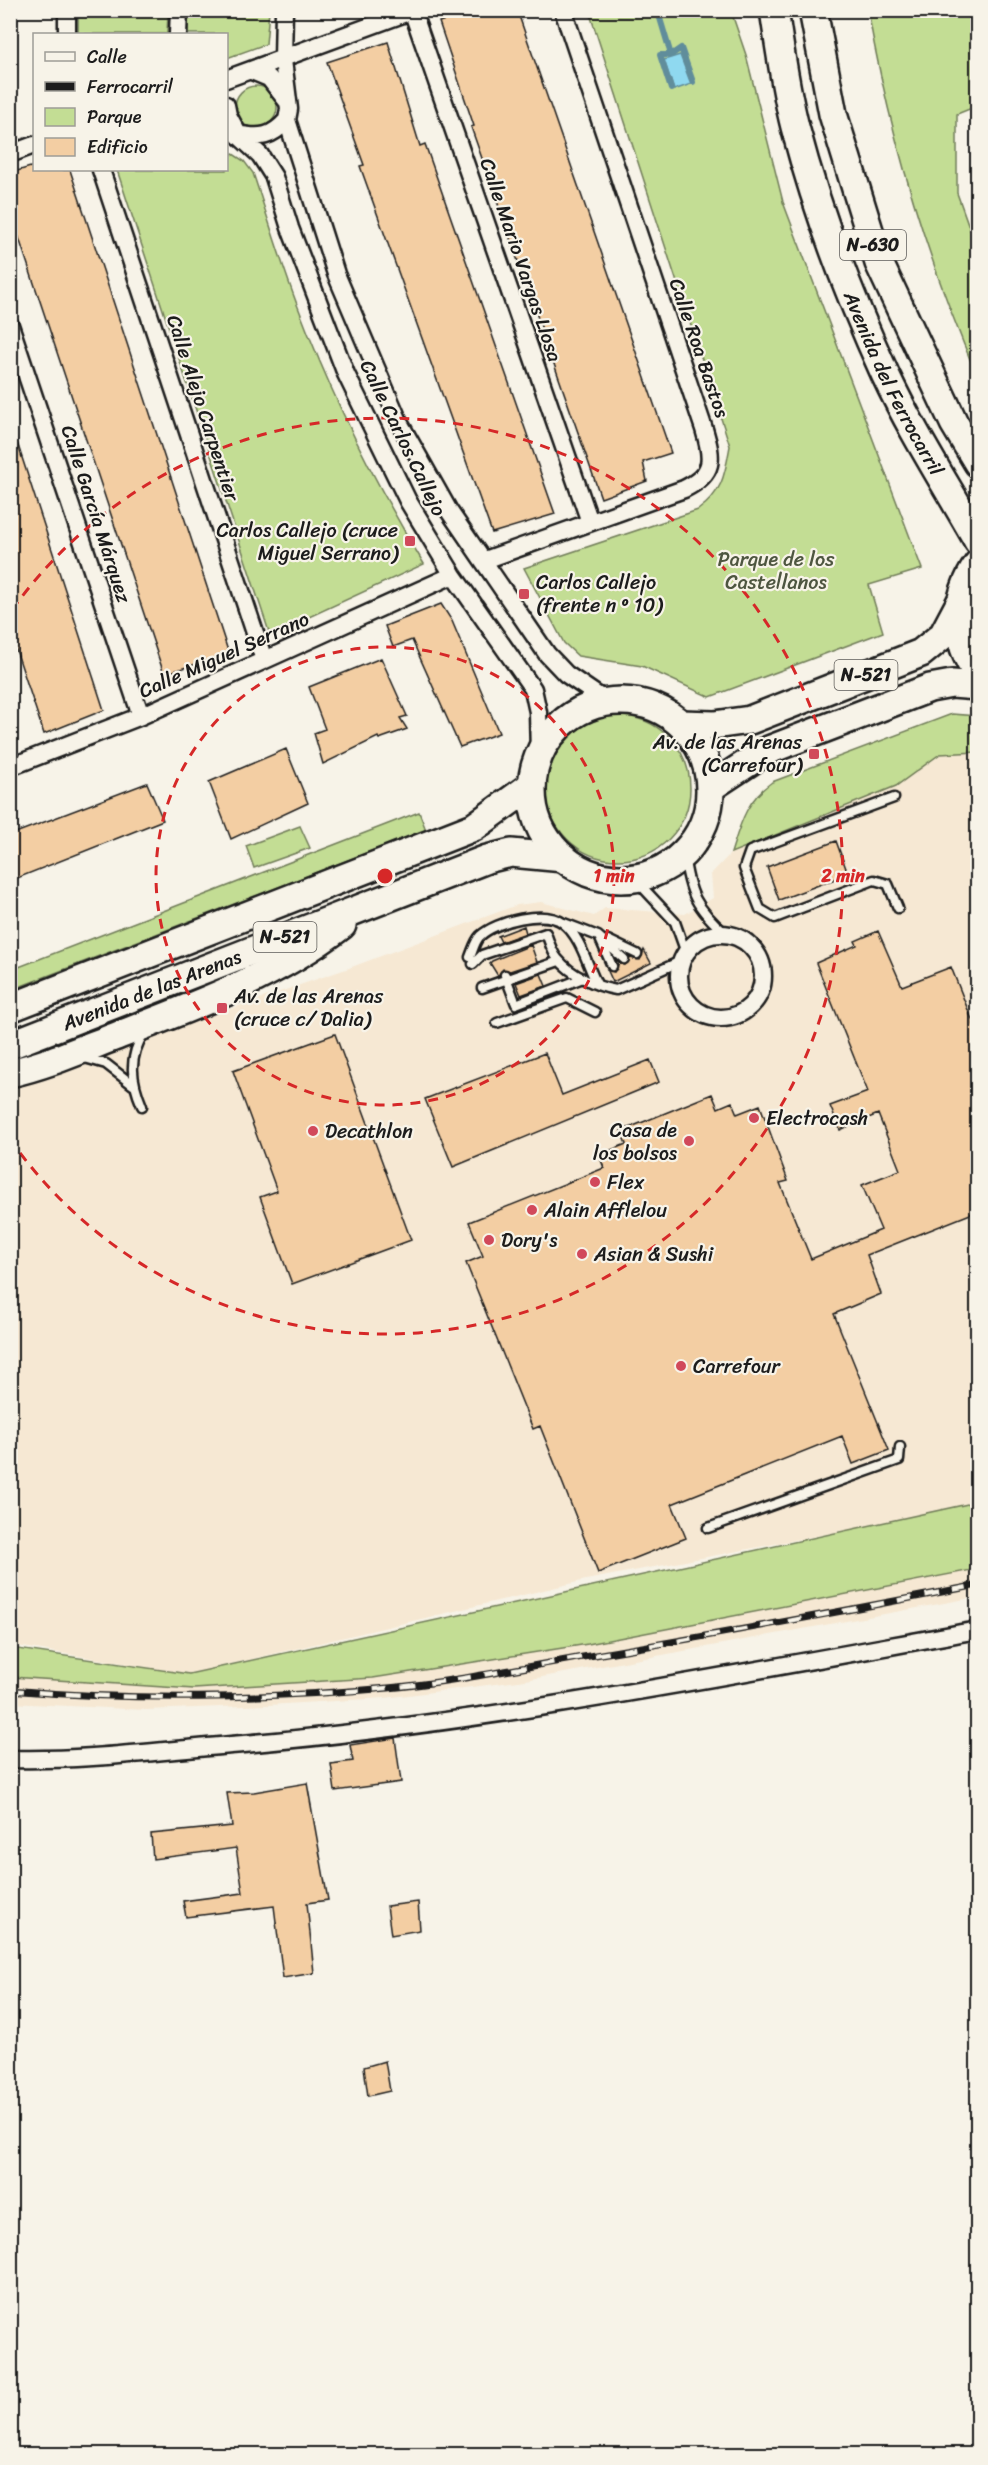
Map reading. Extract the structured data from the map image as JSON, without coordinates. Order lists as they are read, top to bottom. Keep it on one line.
{"streets":{"highway":["N-630","Avenida del Ferrocarril","N-521","Avenida de las Arenas"],"street":["Calle Mario Vargas Llosa","Calle Roa Bastos","Calle Alejo Carpentier","Calle Carlos Callejo","Calle García Márquez","Calle Miguel Serrano"]},"crossings":[["Calle Mario Vargas Llosa","Calle Roa Bastos"],["Calle Roa Bastos","Calle Carlos Callejo"],["Calle Alejo Carpentier","Calle Miguel Serrano"],["Calle Carlos Callejo","Calle Miguel Serrano"],["Calle Carlos Callejo","N-521"],["Calle Carlos Callejo","Avenida de las Arenas"],["Calle García Márquez","Calle Miguel Serrano"],["N-521","Avenida de las Arenas"]],"parks":["Parque de los Castellanos"],"places":{"transit":["Carlos Callejo (cruce Miguel Serrano)","Carlos Callejo (frente n º 10)","Av. de las Arenas (Carrefour)","Av. de las Arenas (cruce c/ Dalia)"],"other":["Electrocash","Decathlon","Casa de los bolsos","Flex","Alain Afflelou","Dory's","Asian & Sushi","Carrefour"]},"legend":["Calle","Ferrocarril","Parque","Edificio"],"rings":["1 min","2 min"]}
